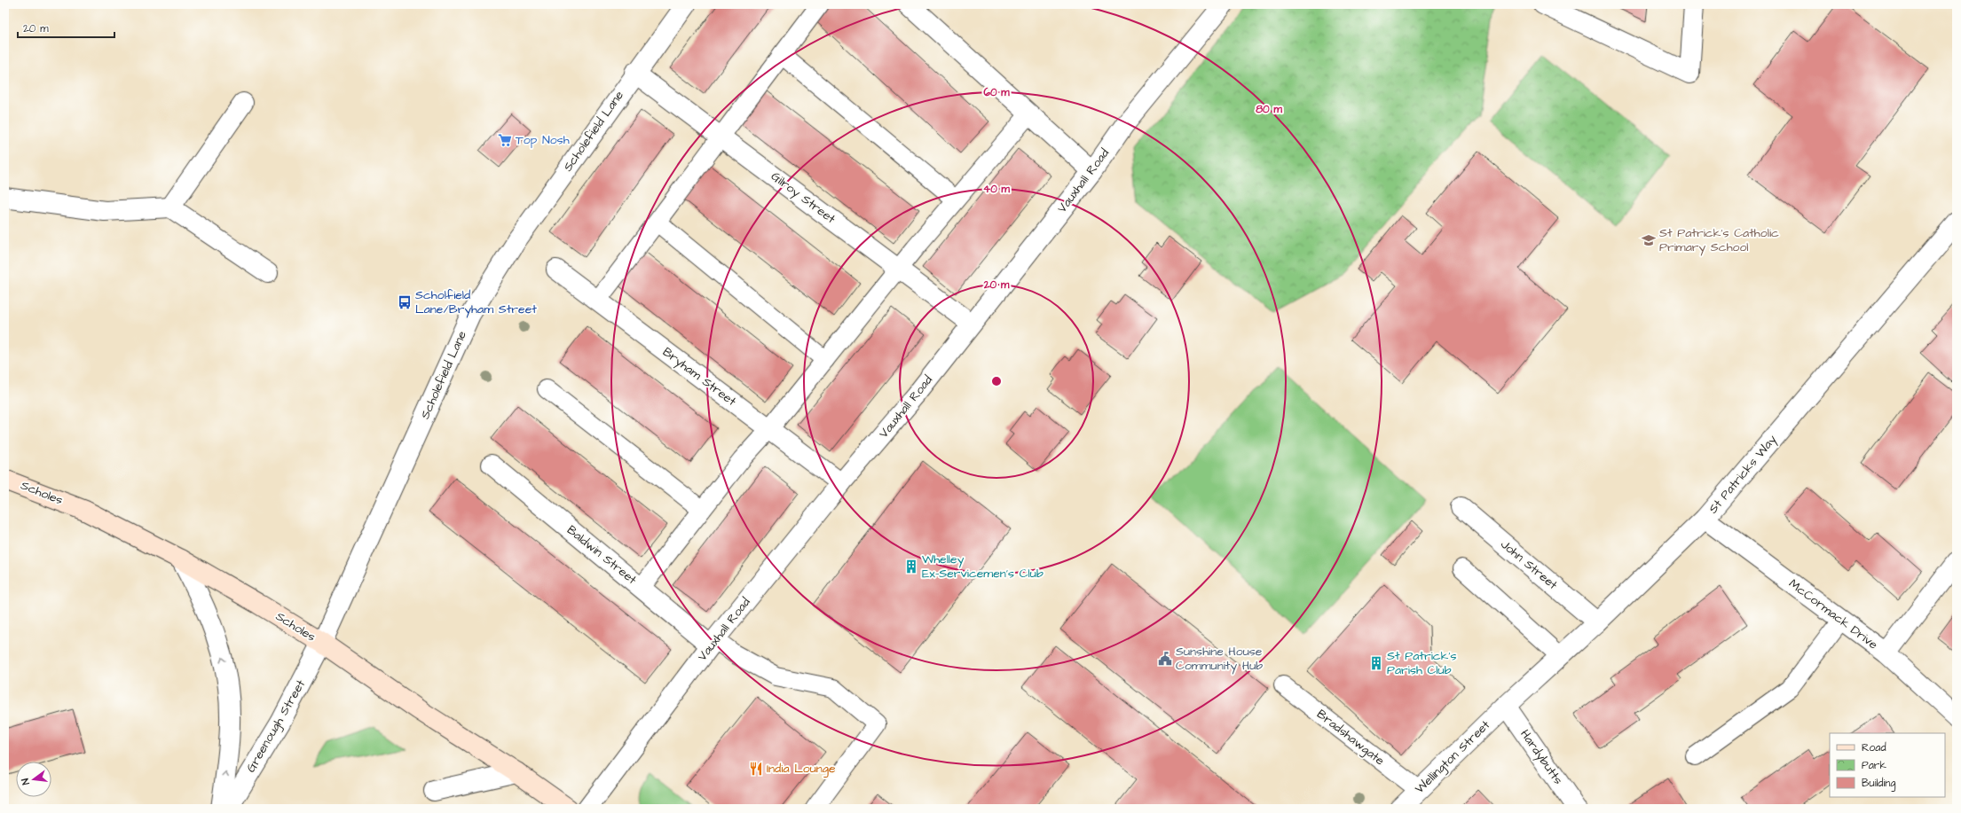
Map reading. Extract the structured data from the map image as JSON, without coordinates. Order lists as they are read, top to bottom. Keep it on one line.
{"streets":{"main road":["Scholes"],"street":["Scholefield Lane","Vauxhall Road","Gilroy Street","Bryham Street","St Patricks Way","Baldwin Street","John Street","McCormack Drive","Greenough Street","Wellington Street","Hardybutts"],"lane":["Bradshawgate"]},"crossings":[["Scholefield Lane","Gilroy Street"],["Scholefield Lane","Scholes"],["Scholefield Lane","Greenough Street"],["Vauxhall Road","Gilroy Street"],["Vauxhall Road","Bryham Street"],["Vauxhall Road","Baldwin Street"],["St Patricks Way","John Street"],["St Patricks Way","McCormack Drive"],["St Patricks Way","Wellington Street"],["St Patricks Way","Hardybutts"],["Scholes","Greenough Street"],["Bradshawgate","Wellington Street"],["Wellington Street","Hardybutts"]],"places":{"supermarket":["Top Nosh"],"school or university":["St Patrick's Catholic Primary School"],"bus stop":["Scholfield Lane/Bryham Street"],"building":["Whelley Ex-Servicemen's Club","St Patrick's Parish Club"],"public building":["Sunshine House Community Hub"],"restaurant":["India Lounge"]},"legend":["Road","Park","Building"],"scale_bar":"20 m","north":"left","rings":["60 m","80 m","40 m","20 m"]}
